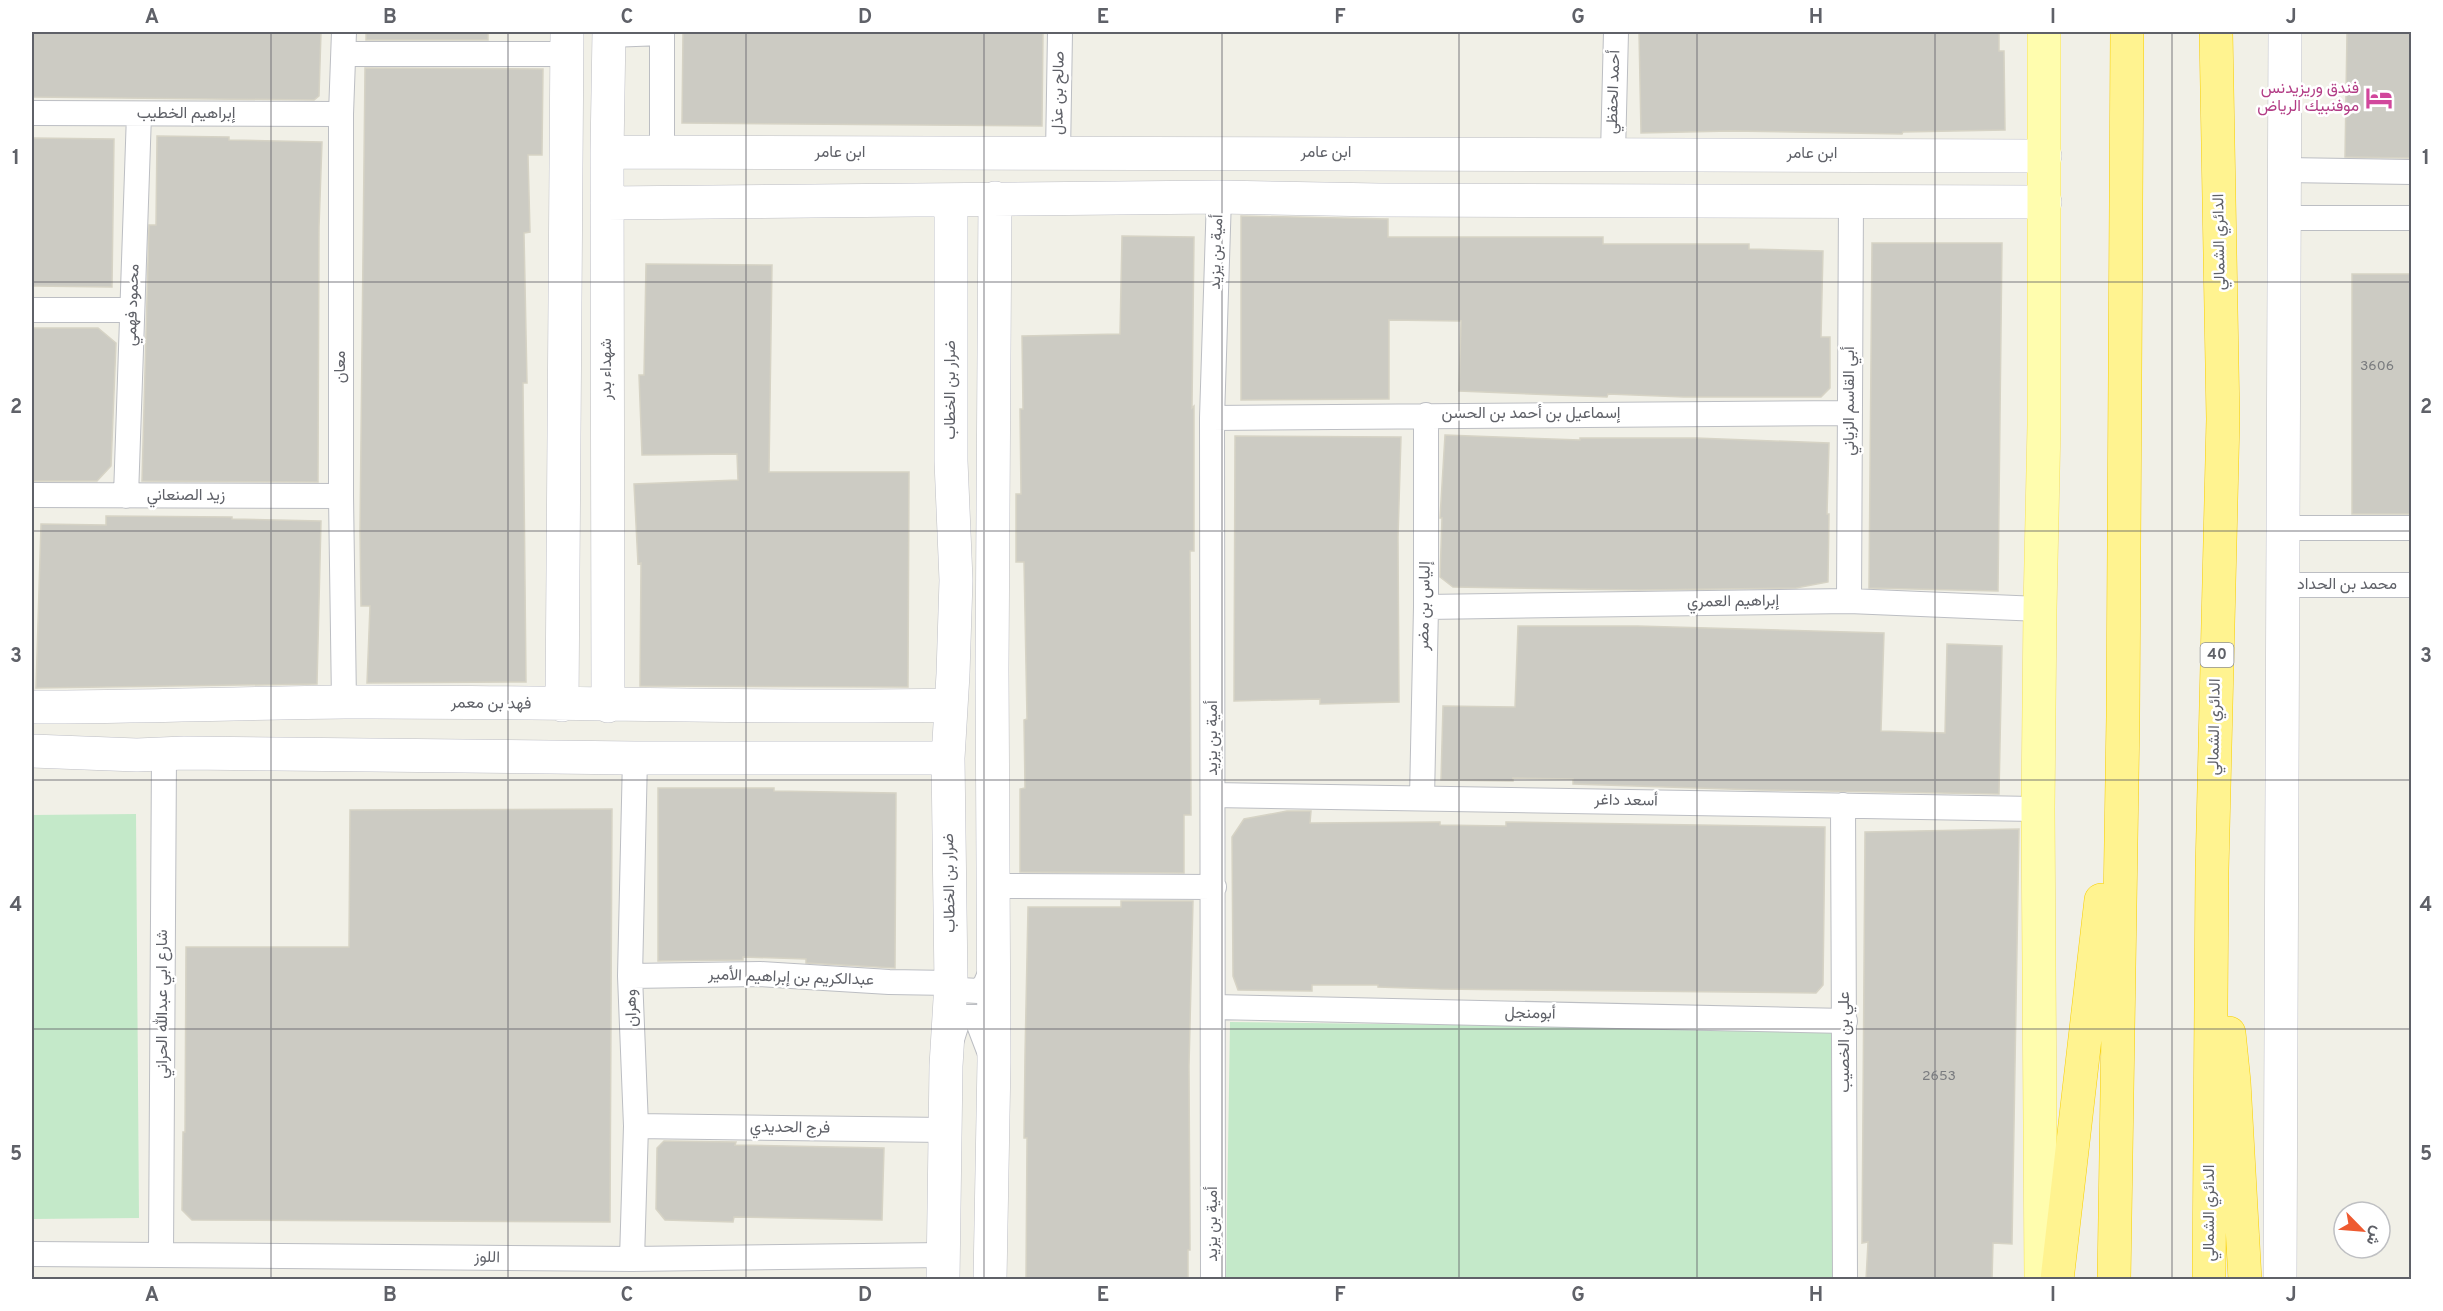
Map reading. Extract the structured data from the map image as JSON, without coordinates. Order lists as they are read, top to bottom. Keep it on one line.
{"streets":{"highway":["الدائري الشمالي","40"],"street":["أحمد الحفظي","صالح بن عذل","إبراهيم الخطيب","ابن عامر","أمية بن يزيد","محمود فهمي","معان","شهداء بدر","ضرار بن الخطاب","أبي القاسم الزياني","إسماعيل بن أحمد بن الحسن","زيد الصنعاني","محمد بن الحداد","إبراهيم العمري","إلياس بن مضر","فهد بن معمر","أسعد داغر","عبدالكريم بن إبراهيم الأمير","شارع ابي عبدالله الحراني","وهران","أبومنجل","علي بن الخصيب","فرج الحديدي","اللوز"]},"crossings":[["أحمد الحفظي","ابن عامر"],["صالح بن عذل","ابن عامر"],["إبراهيم الخطيب","محمود فهمي"],["إبراهيم الخطيب","معان"],["ابن عامر","شهداء بدر"],["أمية بن يزيد","إسماعيل بن أحمد بن الحسن"],["أمية بن يزيد","أسعد داغر"],["أمية بن يزيد","أبومنجل"],["محمود فهمي","زيد الصنعاني"],["معان","زيد الصنعاني"],["معان","فهد بن معمر"],["شهداء بدر","فهد بن معمر"],["ضرار بن الخطاب","فهد بن معمر"],["ضرار بن الخطاب","عبدالكريم بن إبراهيم الأمير"],["ضرار بن الخطاب","فرج الحديدي"],["ضرار بن الخطاب","اللوز"],["أبي القاسم الزياني","إسماعيل بن أحمد بن الحسن"],["أبي القاسم الزياني","إبراهيم العمري"],["إسماعيل بن أحمد بن الحسن","إلياس بن مضر"],["إبراهيم العمري","إلياس بن مضر"],["إلياس بن مضر","أسعد داغر"],["أسعد داغر","علي بن الخصيب"],["عبدالكريم بن إبراهيم الأمير","وهران"],["شارع ابي عبدالله الحراني","اللوز"],["وهران","فرج الحديدي"],["وهران","اللوز"],["أبومنجل","علي بن الخصيب"]],"places":{"hotel":["فندق وريزيدنس موفنبيك الرياض"]},"house_numbers":["3606","2653"],"north":"bottom right","grid":{"columns":["A","B","C","D","E","F","G","H","I","J"],"rows":["1","2","3","4","5"]}}
